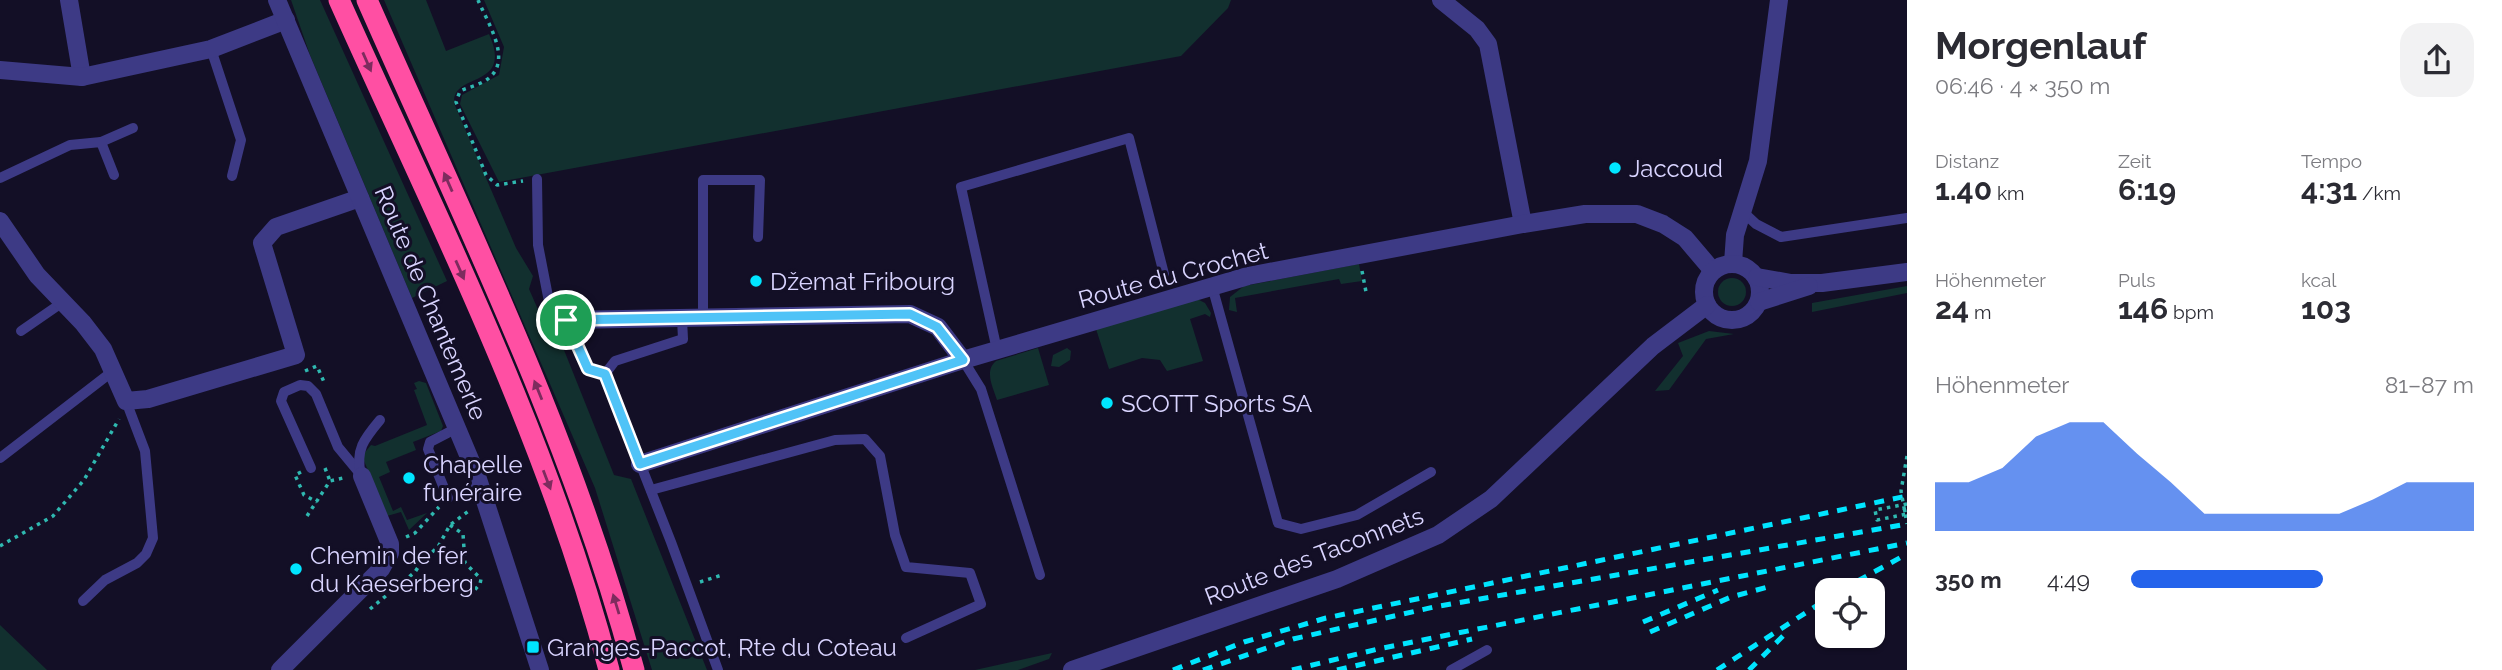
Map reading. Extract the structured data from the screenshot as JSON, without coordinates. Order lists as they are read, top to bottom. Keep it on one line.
{"streets":{"street":["Route du Crochet","Route de Chantemerle","Route des Taconnets"]},"crossings":[["Route du Crochet","Route des Taconnets"]],"places":{"other":["Jaccoud","Džemat Fribourg","SCOTT Sports SA","Chapelle funéraire","Chemin de fer du Kaeserberg"],"transit":["Granges-Paccot, Rte du Coteau"]},"page":{"heading":["Morgenlauf","06:46 · 4 × 350 m"],"stats":[["Distanz","1.40 km"],["Zeit","6:19"],["Tempo","4:31 /km"],["Höhenmeter","24 m"],["Puls","146 bpm"],["kcal","103"]],"chart":["Höhenmeter","81–87 m"],"list":[{"name":"350 m","note":"4:49"}]}}
